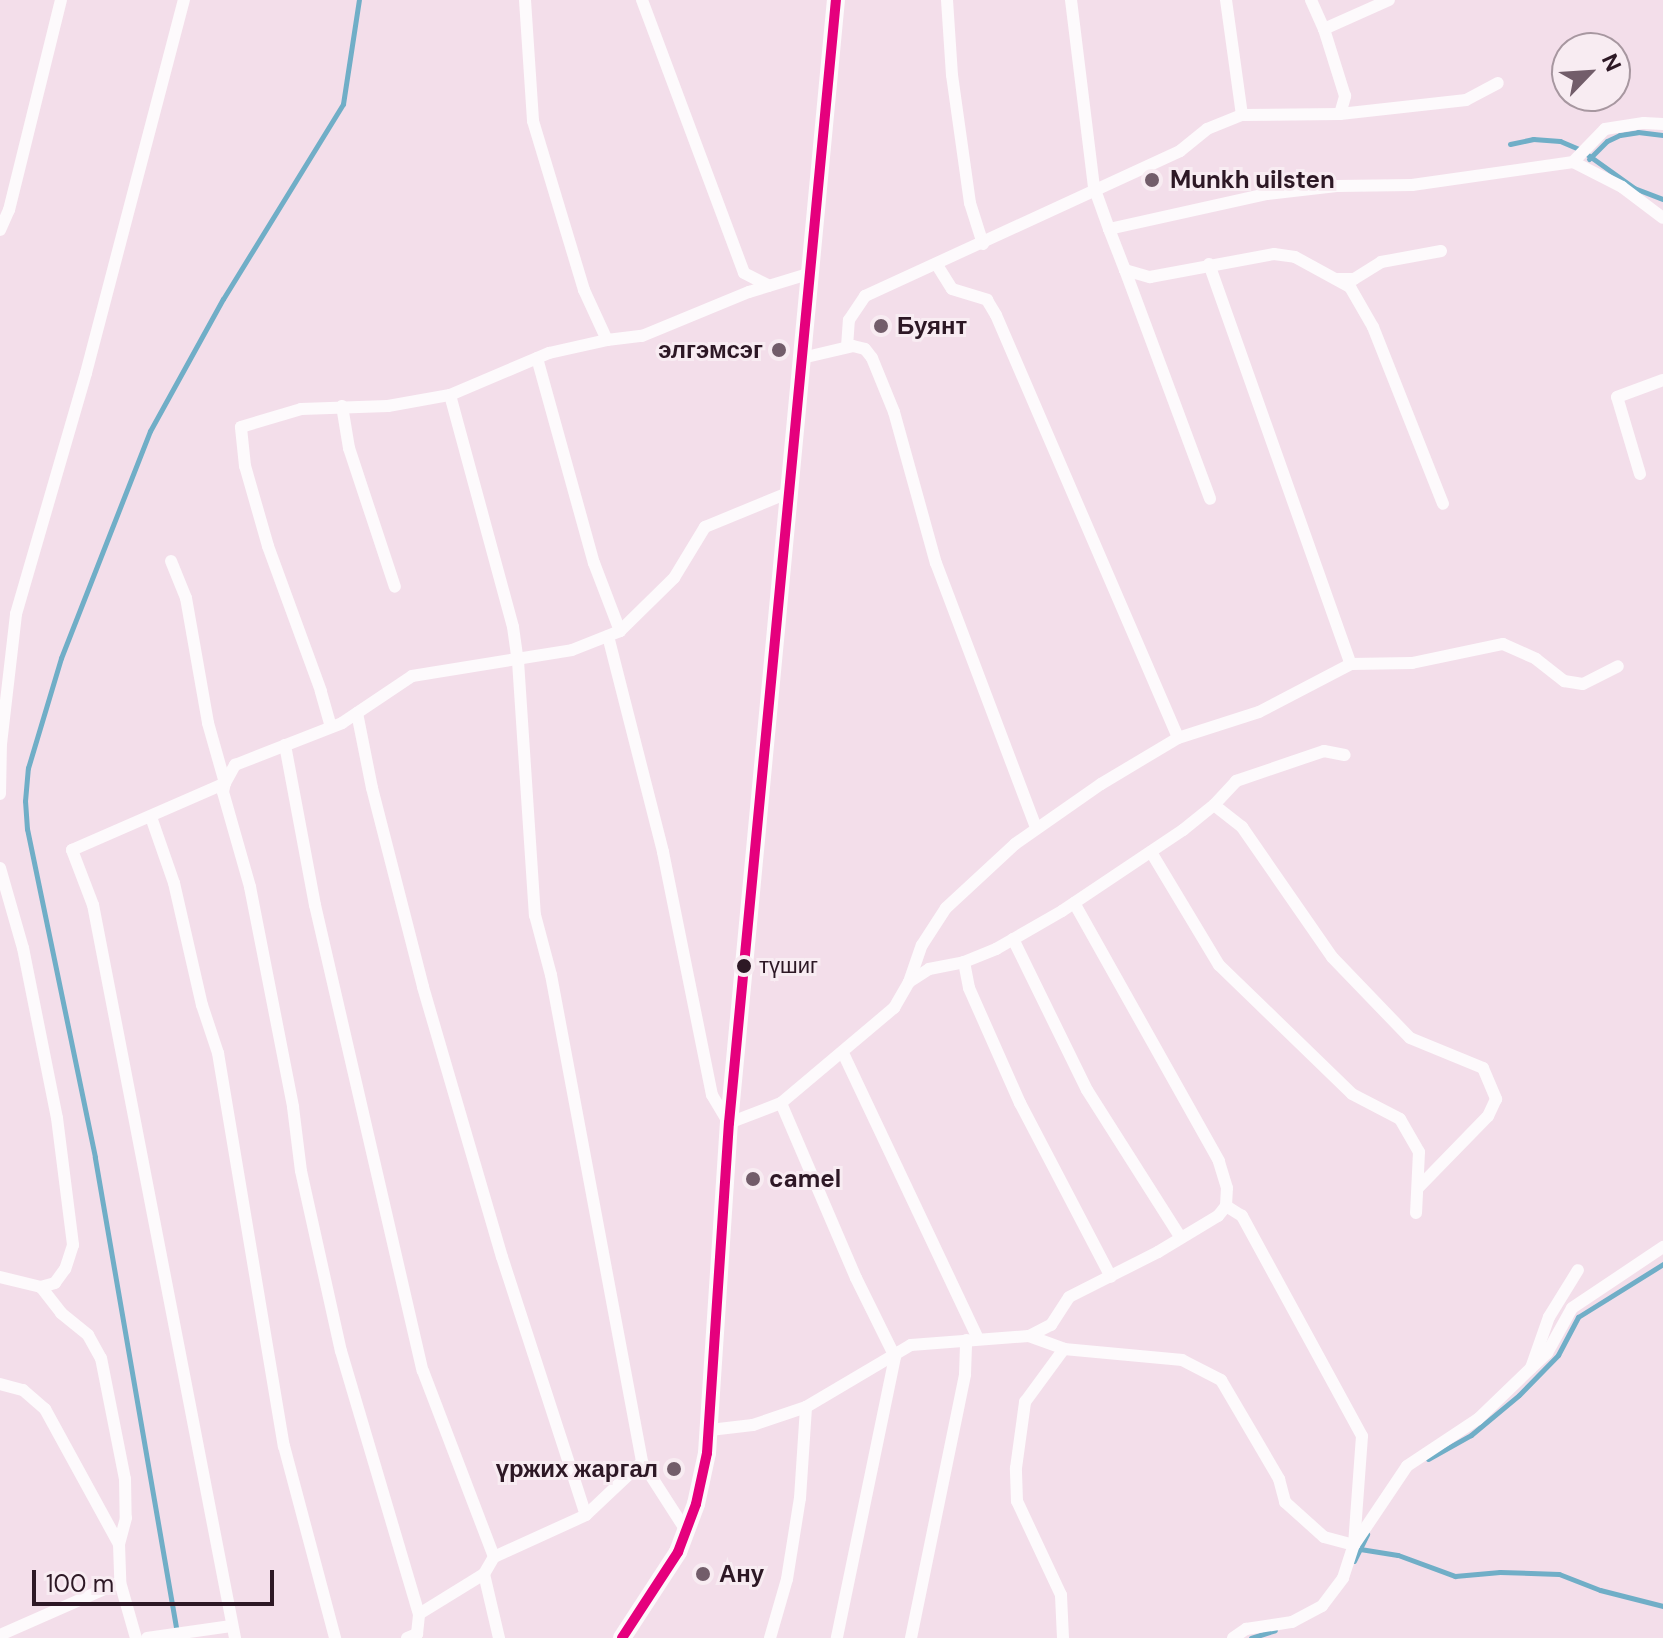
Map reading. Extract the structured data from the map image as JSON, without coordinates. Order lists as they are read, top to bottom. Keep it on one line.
{"places":["Munkh uilsten","Буянт","элгэмсэг","түшиг","camel","үржих жаргал","Ану"],"scale_bar":"100 m","north":"top right"}
